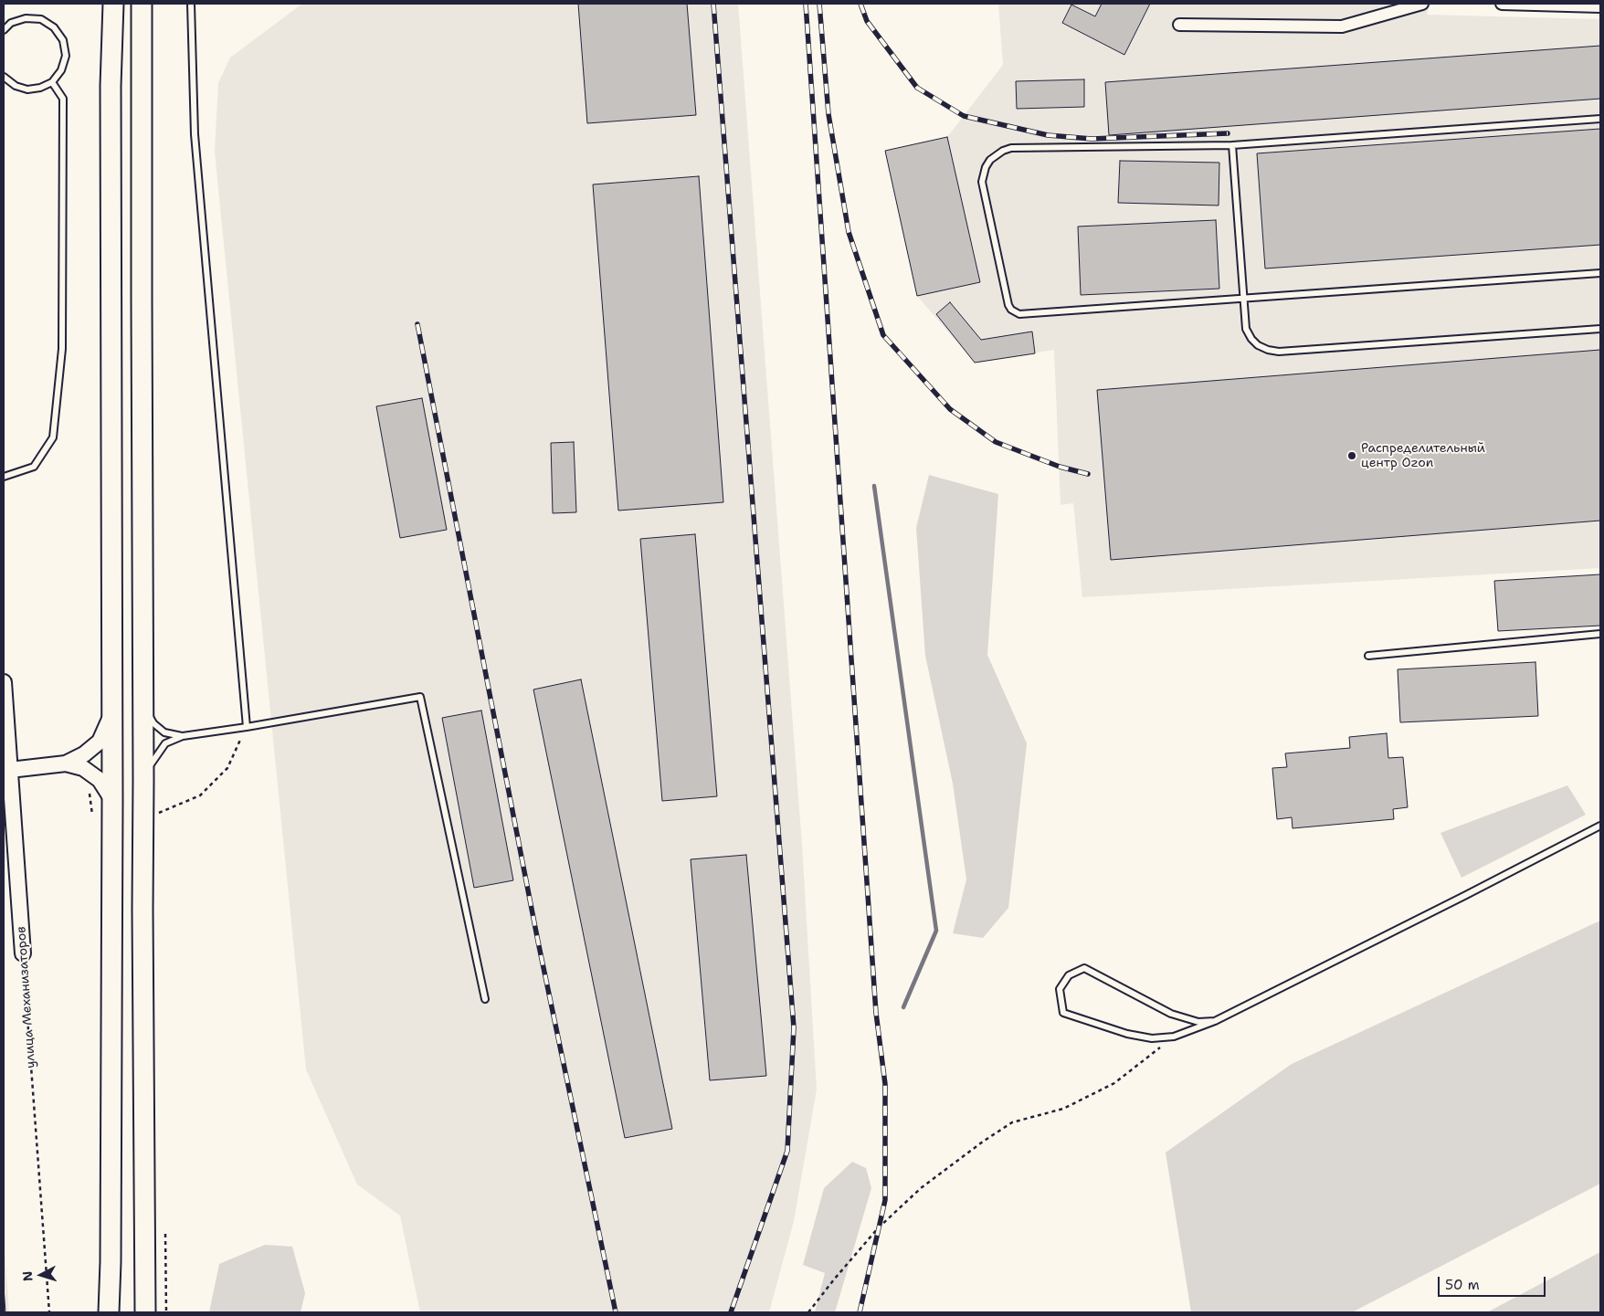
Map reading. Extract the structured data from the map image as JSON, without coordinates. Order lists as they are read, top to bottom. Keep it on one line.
{"streets":{"street":["улица Механизаторов"]},"places":["Распределительный центр Ozon"],"scale_bar":"50 m","north":"left"}
